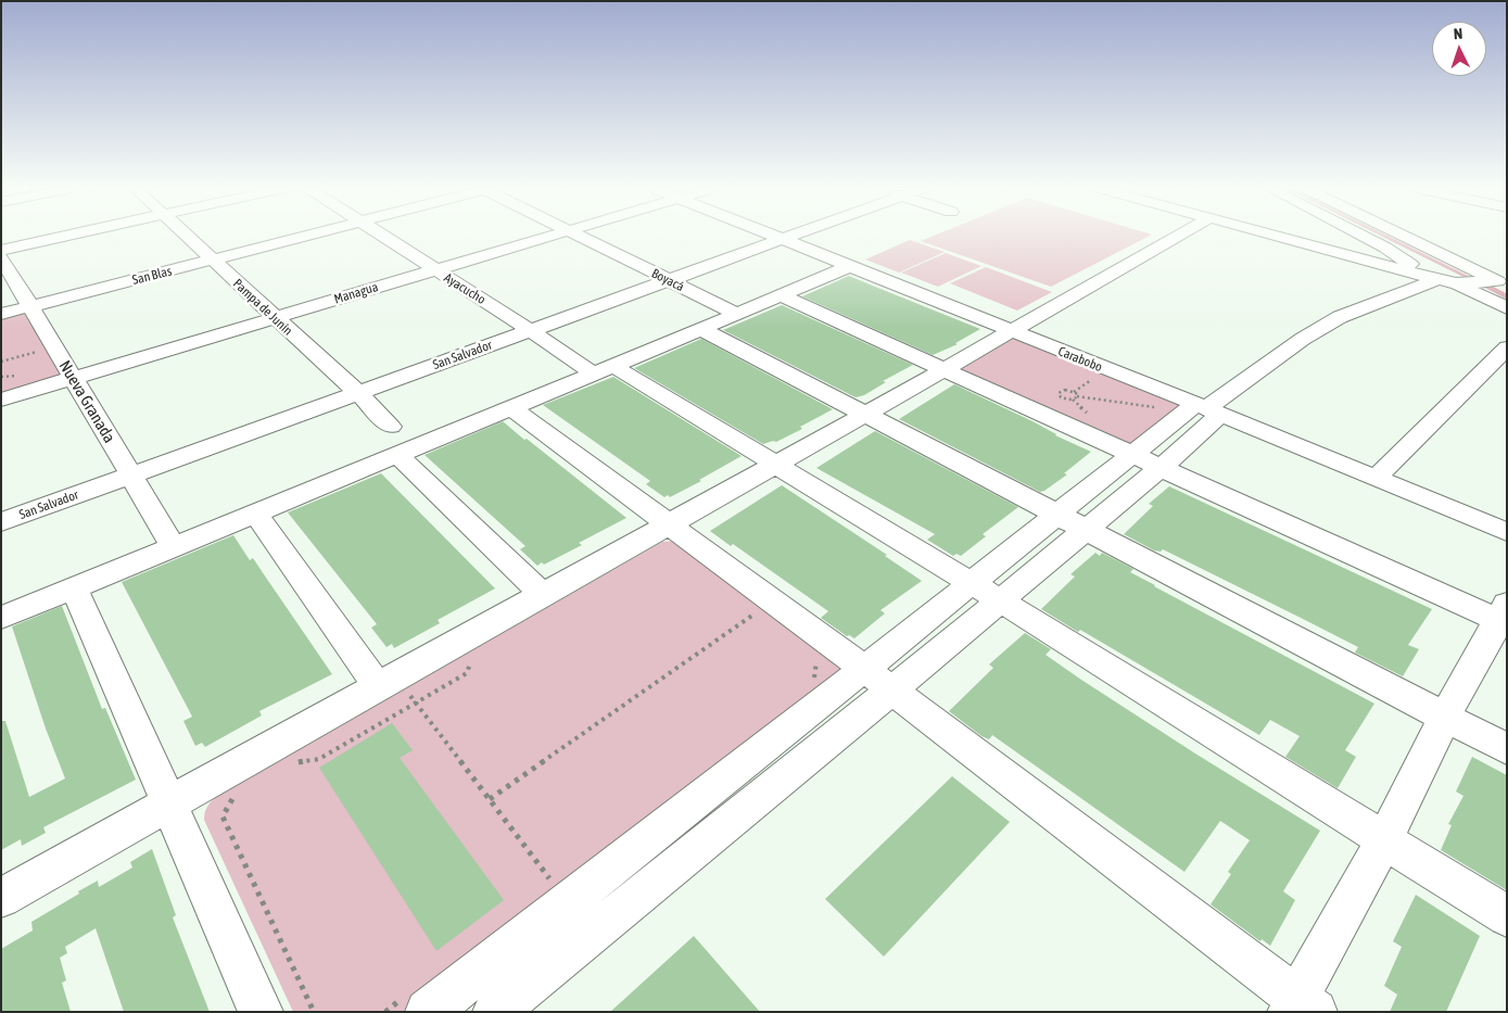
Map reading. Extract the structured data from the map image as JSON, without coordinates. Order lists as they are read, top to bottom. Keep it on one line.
{"streets":{"street":["San Blas","Boyacá","Ayacucho","Managua","Pampa de Junín","San Salvador","Carabobo","Nueva Granada"]},"crossings":[["San Blas","Pampa de Junín"],["San Blas","Nueva Granada"],["Boyacá","San Salvador"],["Ayacucho","Managua"],["Ayacucho","San Salvador"],["Managua","Pampa de Junín"],["Managua","Nueva Granada"],["Pampa de Junín","San Salvador"],["San Salvador","Carabobo"],["San Salvador","Nueva Granada"]],"north":"top"}
